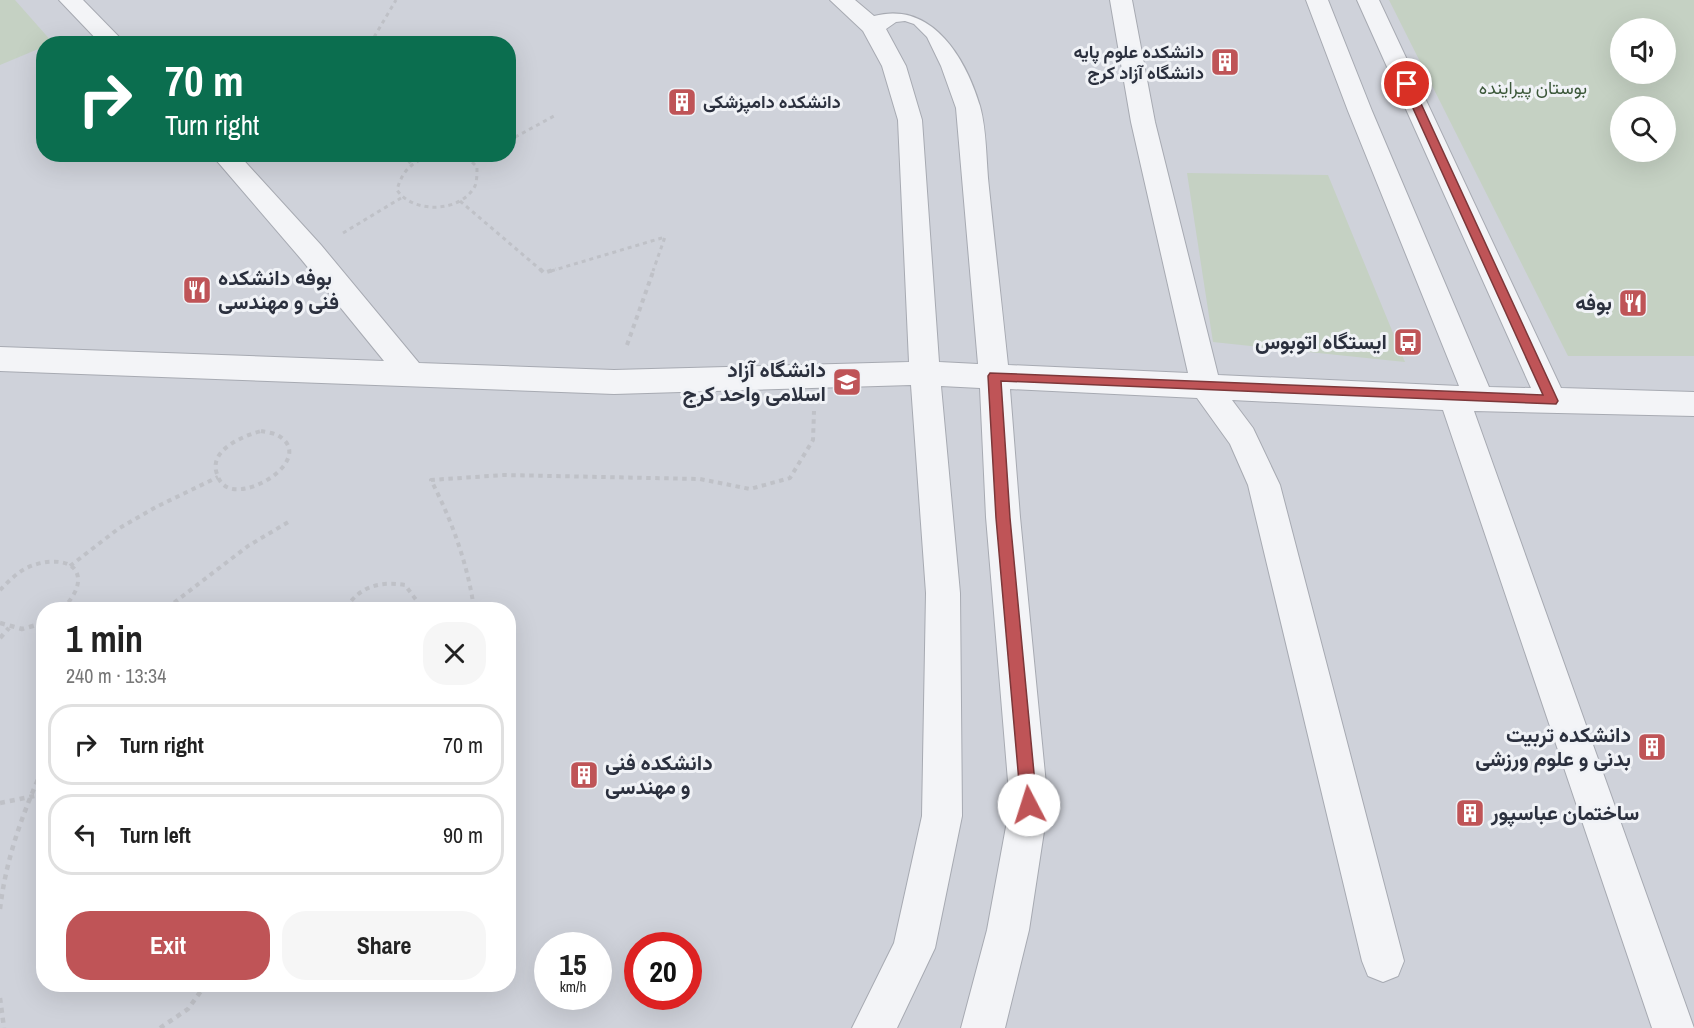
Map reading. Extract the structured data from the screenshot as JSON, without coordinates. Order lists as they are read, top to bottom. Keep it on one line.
{"parks":["بوستان پیراینده"],"places":{"building":["دانشکده علوم پایه دانشگاه آزاد کرج","دانشکده دامپزشکی","دانشکده تربیت بدنی و علوم ورزشی","دانشکده فنی و مهندسی","ساختمان عباسپور"],"restaurant":["بوفه دانشکده فنی و مهندسی","بوفه"],"bus stop":["ایستگاه اتوبوس"],"school or university":["دانشگاه آزاد اسلامی واحد کرج"]},"page":{"turn":["70 m","Turn right"],"heading":["1 min","240 m · 13:34"],"list":[{"name":"Turn right","value":"70 m"},{"name":"Turn left","value":"90 m"}],"buttons":["Exit","Share"],"speed":"15 km/h","limit":"20"}}
